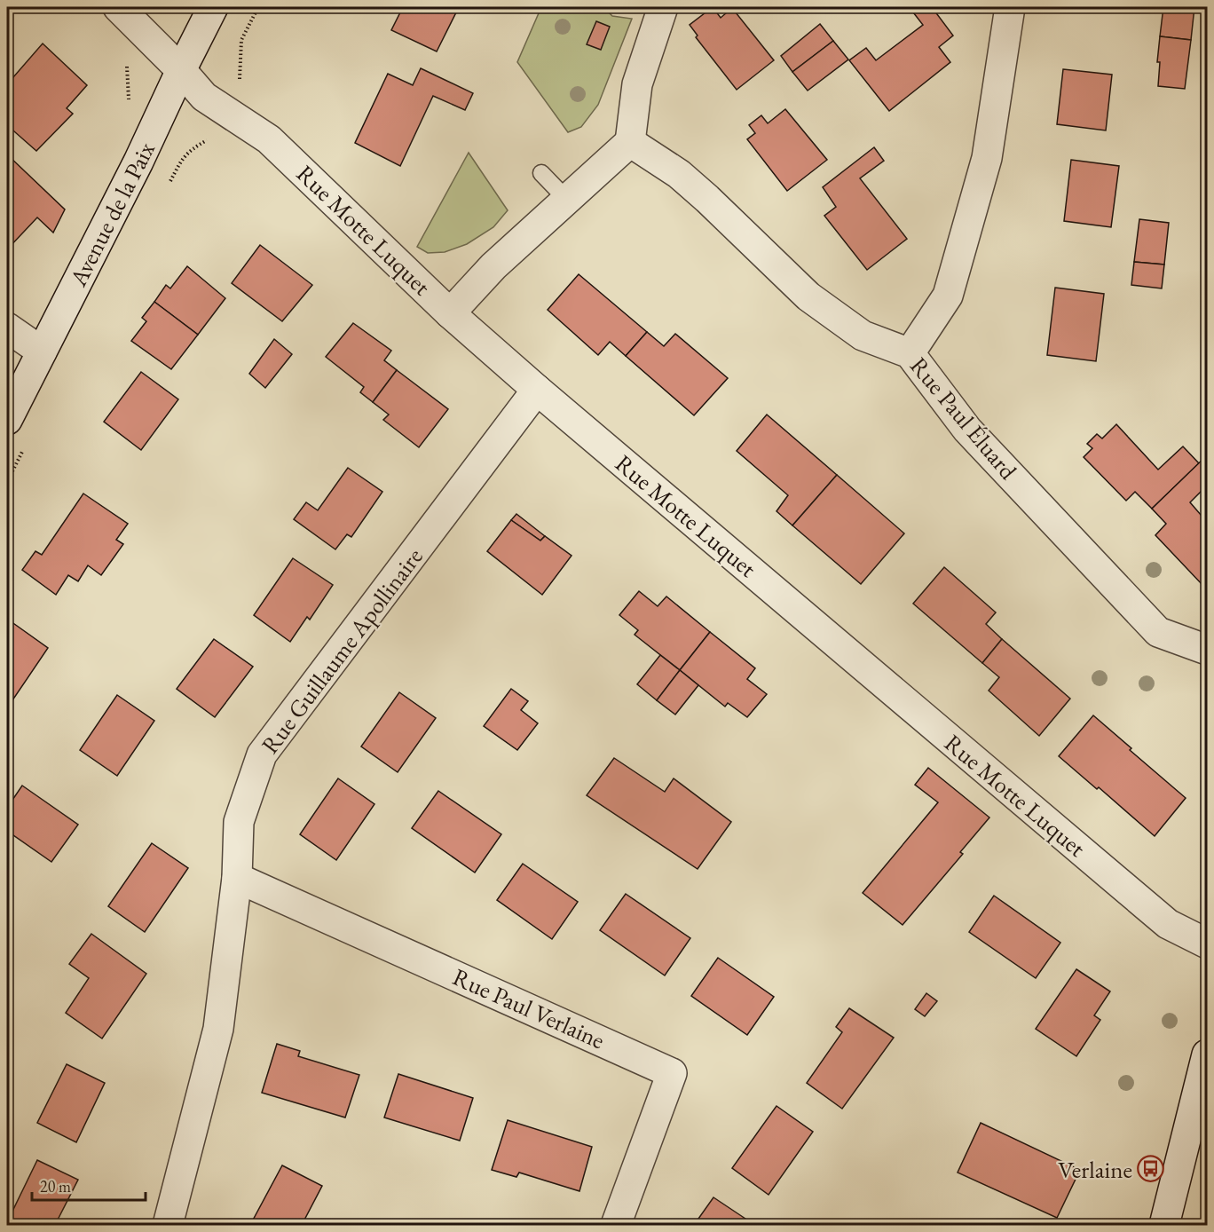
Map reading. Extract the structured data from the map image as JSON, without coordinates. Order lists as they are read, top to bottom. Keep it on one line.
{"streets":{"street":["Avenue de la Paix","Rue Motte Luquet","Rue Paul Éluard","Rue Guillaume Apollinaire","Rue Paul Verlaine"]},"crossings":[["Avenue de la Paix","Rue Motte Luquet"],["Rue Motte Luquet","Rue Guillaume Apollinaire"],["Rue Guillaume Apollinaire","Rue Paul Verlaine"]],"places":{"bus stop":["Verlaine"]},"scale_bar":"20 m"}
